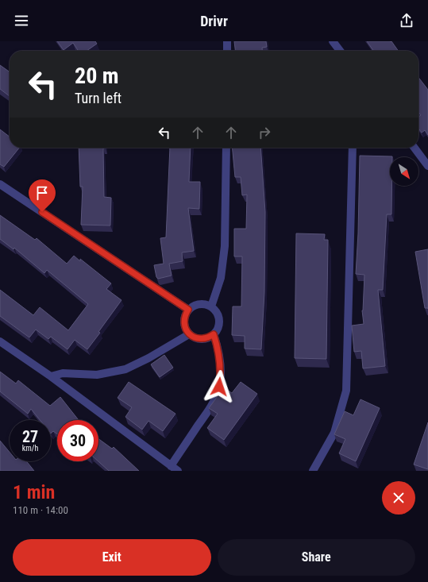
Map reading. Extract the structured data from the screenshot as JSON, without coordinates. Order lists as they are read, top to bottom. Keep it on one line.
{"north":"bottom right","page":{"header":"Drivr","turn":["20 m","Turn left"],"speed":"27 km/h","limit":"30","heading":["1 min","110 m · 14:00"],"buttons":["Exit","Share"]}}
